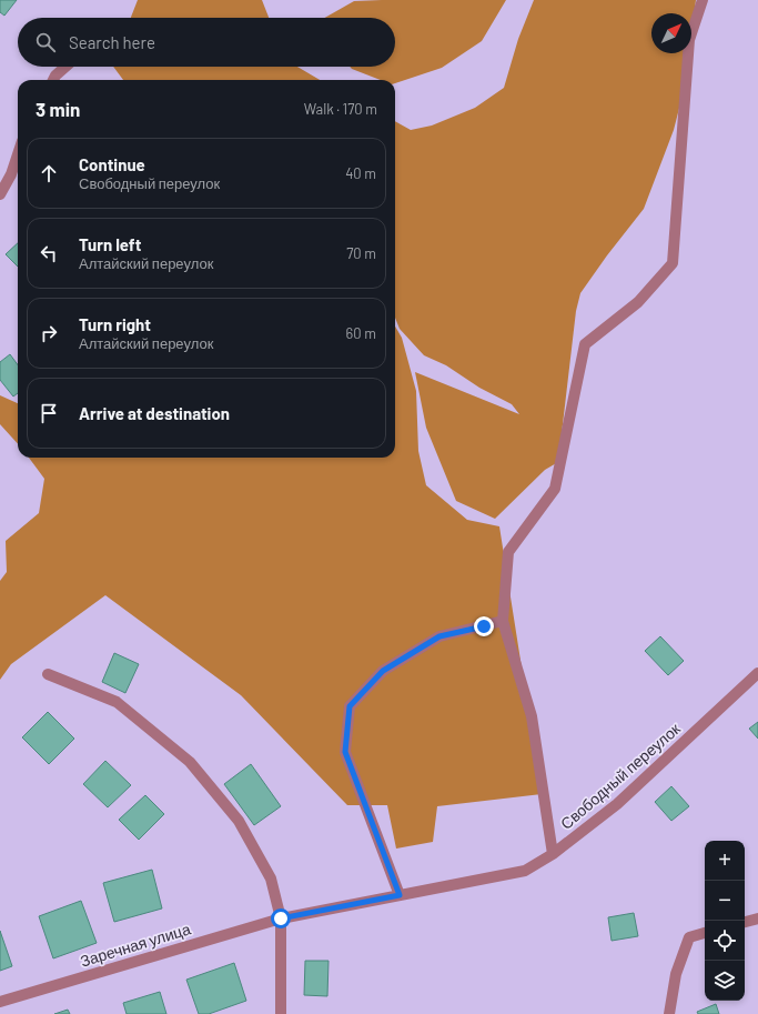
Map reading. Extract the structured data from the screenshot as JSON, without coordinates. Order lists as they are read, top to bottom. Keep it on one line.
{"streets":{"street":["Свободный переулок","Заречная улица"]},"crossings":[["Свободный переулок","Заречная улица"]],"north":"top right","page":{"search":"Search here","heading":["3 min","Walk · 170 m"],"list":[["Continue","Свободный переулок","40 m"],["Turn left","Алтайский переулок","70 m"],["Turn right","Алтайский переулок","60 m"],"Arrive at destination"],"map_buttons":["+","−"]}}
